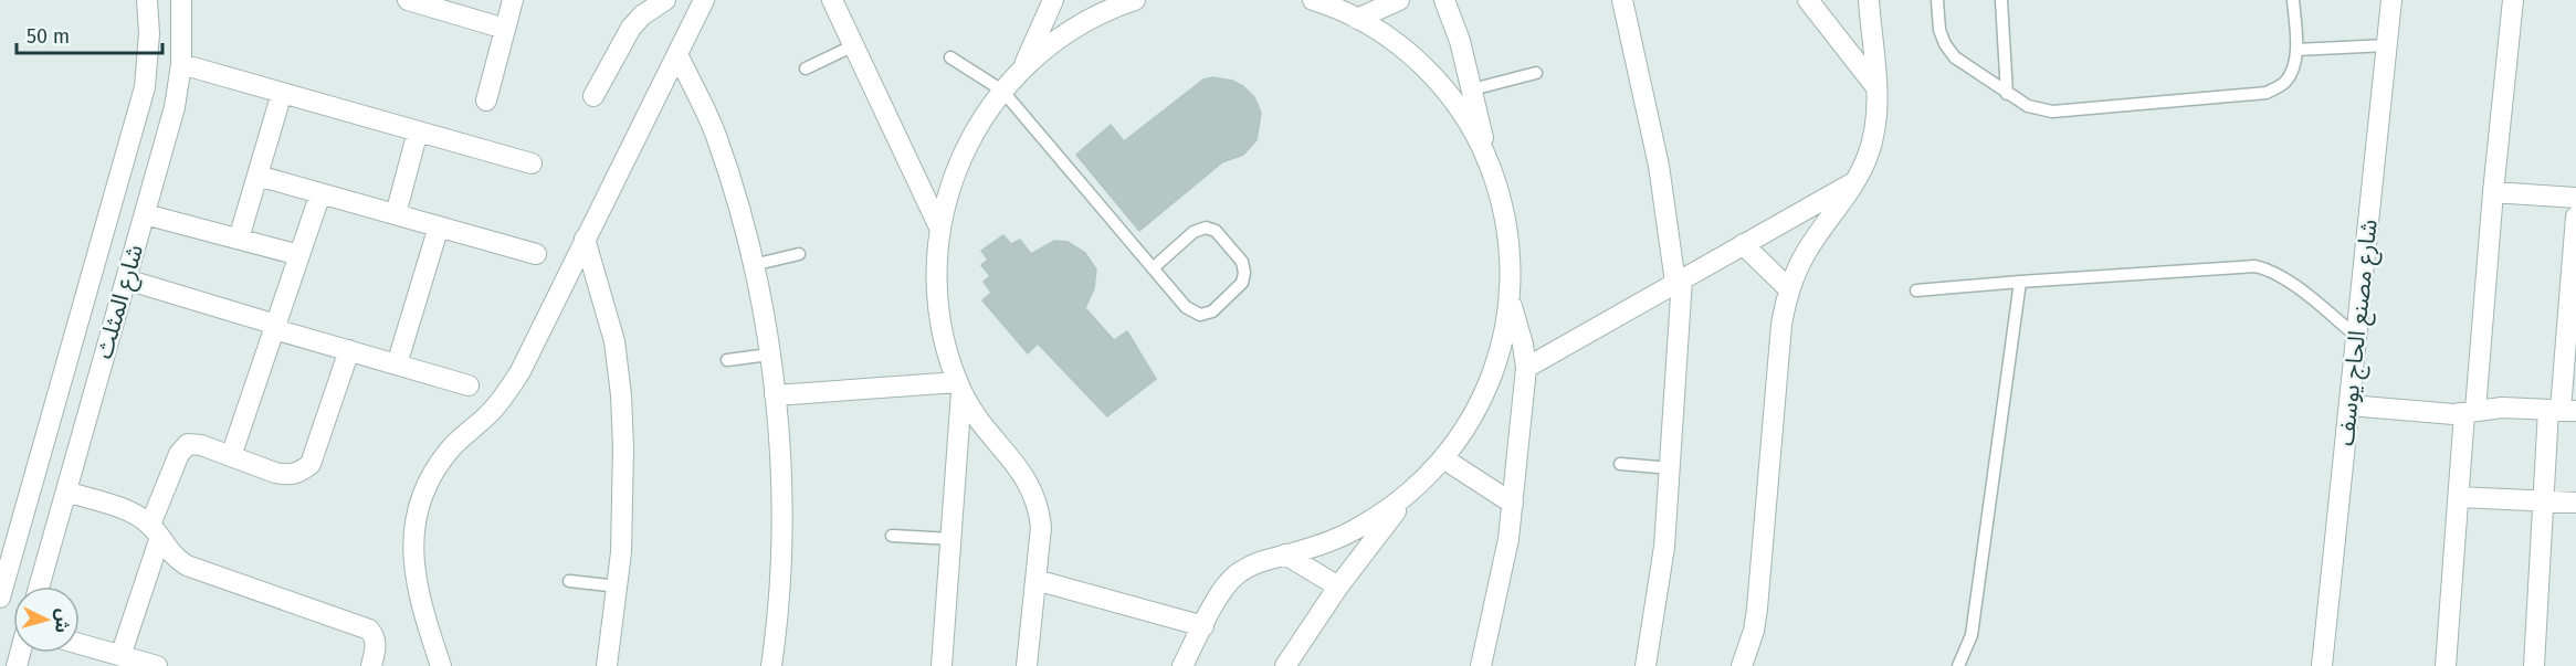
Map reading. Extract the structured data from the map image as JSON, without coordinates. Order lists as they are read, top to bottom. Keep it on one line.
{"streets":{"street":["شارع المثلث","شارع مصنع الحاج يوسف"]},"scale_bar":"50 m","north":"right"}
